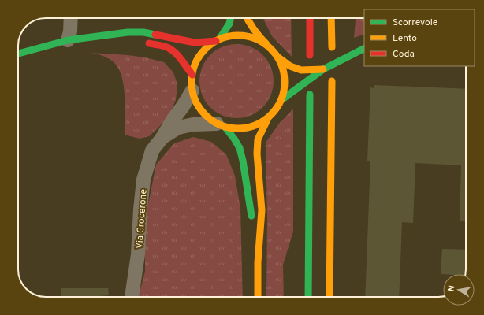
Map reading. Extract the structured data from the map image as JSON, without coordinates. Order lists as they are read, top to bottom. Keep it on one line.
{"streets":{"street":["Via Crocerone"]},"legend":["Scorrevole","Lento","Coda"],"north":"left"}
